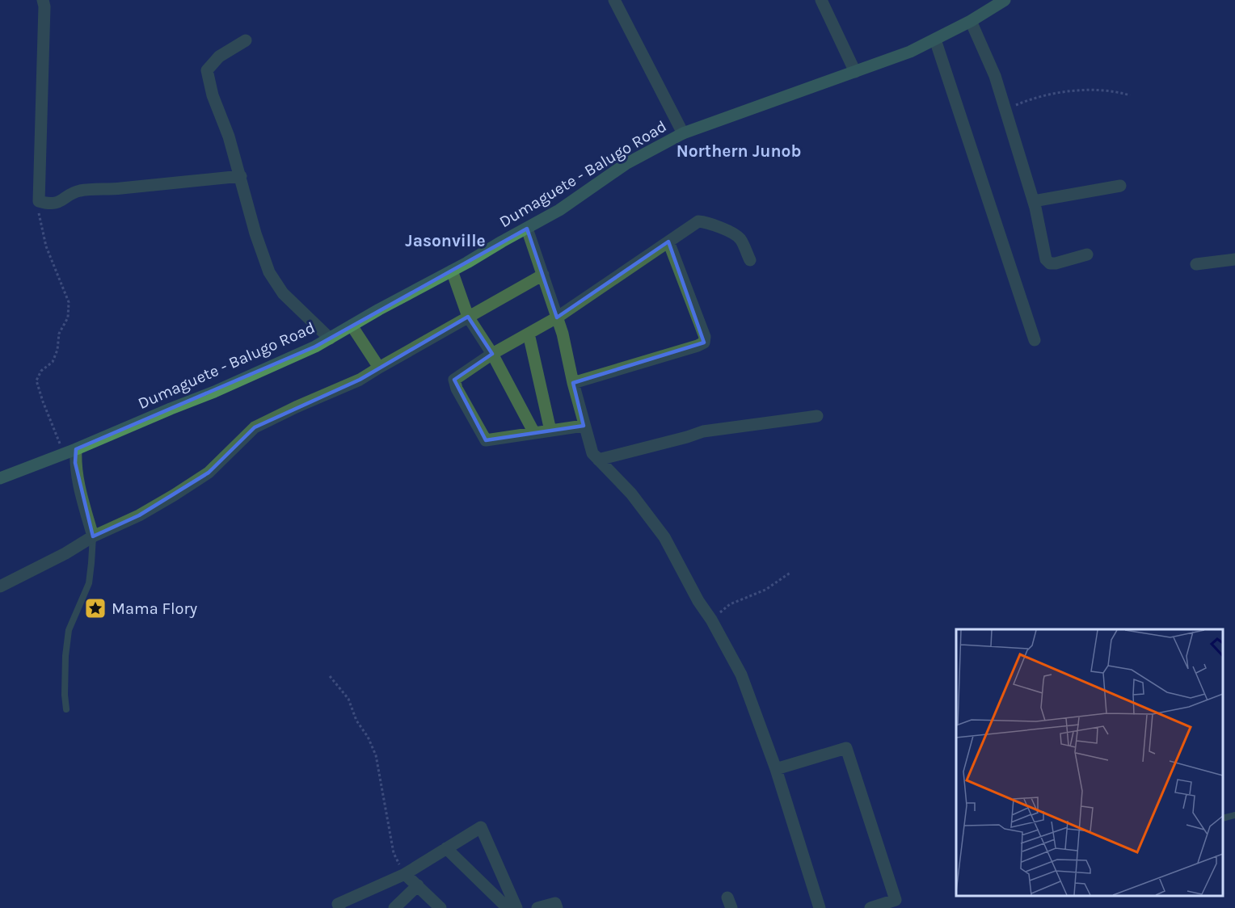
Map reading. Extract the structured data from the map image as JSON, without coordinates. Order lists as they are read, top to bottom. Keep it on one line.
{"streets":{"street":["Dumaguete - Balugo Road"]},"districts":["Northern Junob","Jasonville"],"places":{"place":["Mama Flory"]}}
